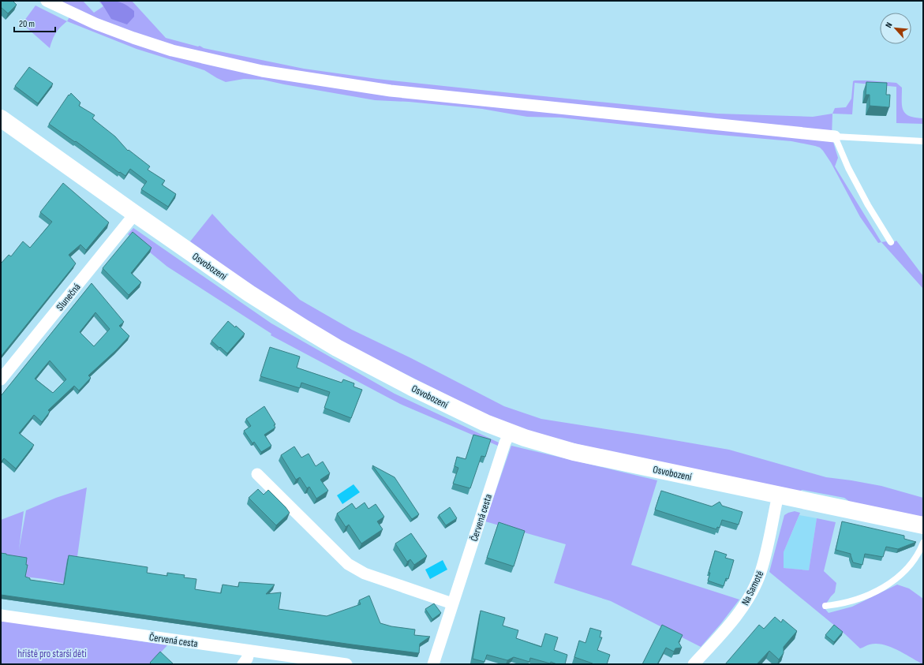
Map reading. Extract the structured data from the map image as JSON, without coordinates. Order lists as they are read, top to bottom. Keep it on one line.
{"streets":{"main road":["Osvobození"],"street":["Slunečná","Červená cesta","Na Samotě"]},"crossings":[["Osvobození","Slunečná"],["Osvobození","Červená cesta"],["Osvobození","Na Samotě"]],"parks":["hřiště pro starší děti"],"scale_bar":"20 m","north":"top left"}
